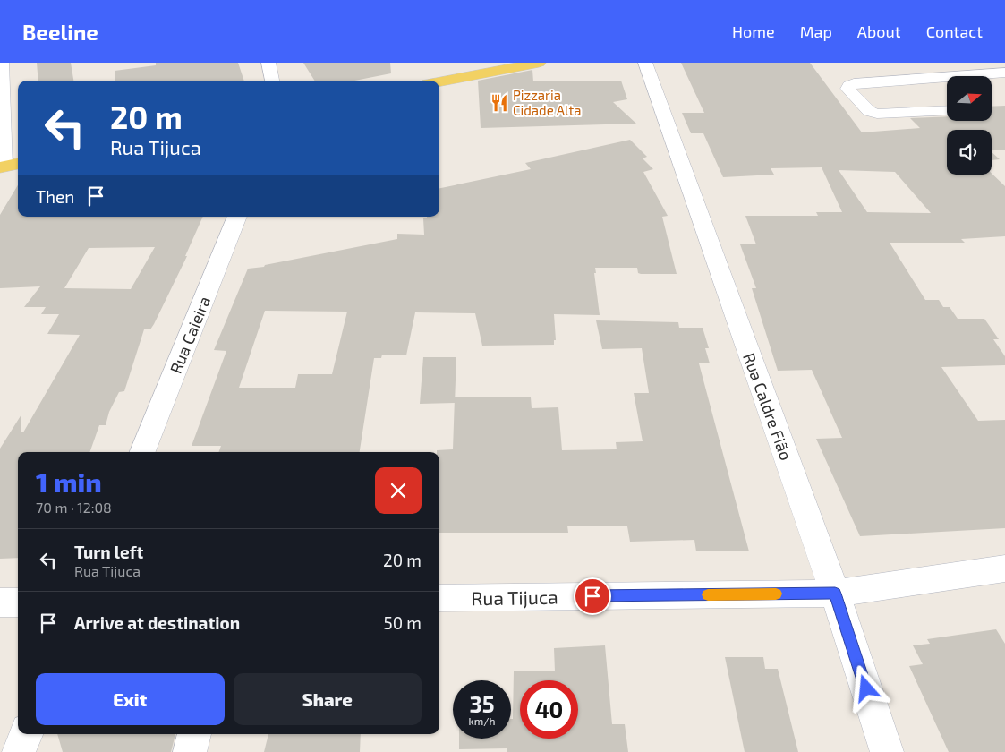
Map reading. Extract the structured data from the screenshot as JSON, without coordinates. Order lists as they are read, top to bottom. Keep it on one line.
{"streets":{"street":["Rua Caieira","Rua Caldre Fião","Rua Tijuca"]},"crossings":[["Rua Caldre Fião","Rua Tijuca"]],"places":{"restaurant":["Pizzaria Cidade Alta"]},"north":"right","page":{"header":"Beeline","nav":["Home","Map","About","Contact"],"turn":["20 m","Rua Tijuca"],"then":"Then","heading":["1 min","70 m · 12:08"],"list":[{"name":"Turn left","note":"Rua Tijuca","value":"20 m"},{"name":"Arrive at destination","value":"50 m"}],"buttons":["Exit","Share"],"speed":"35 km/h","limit":"40"}}
